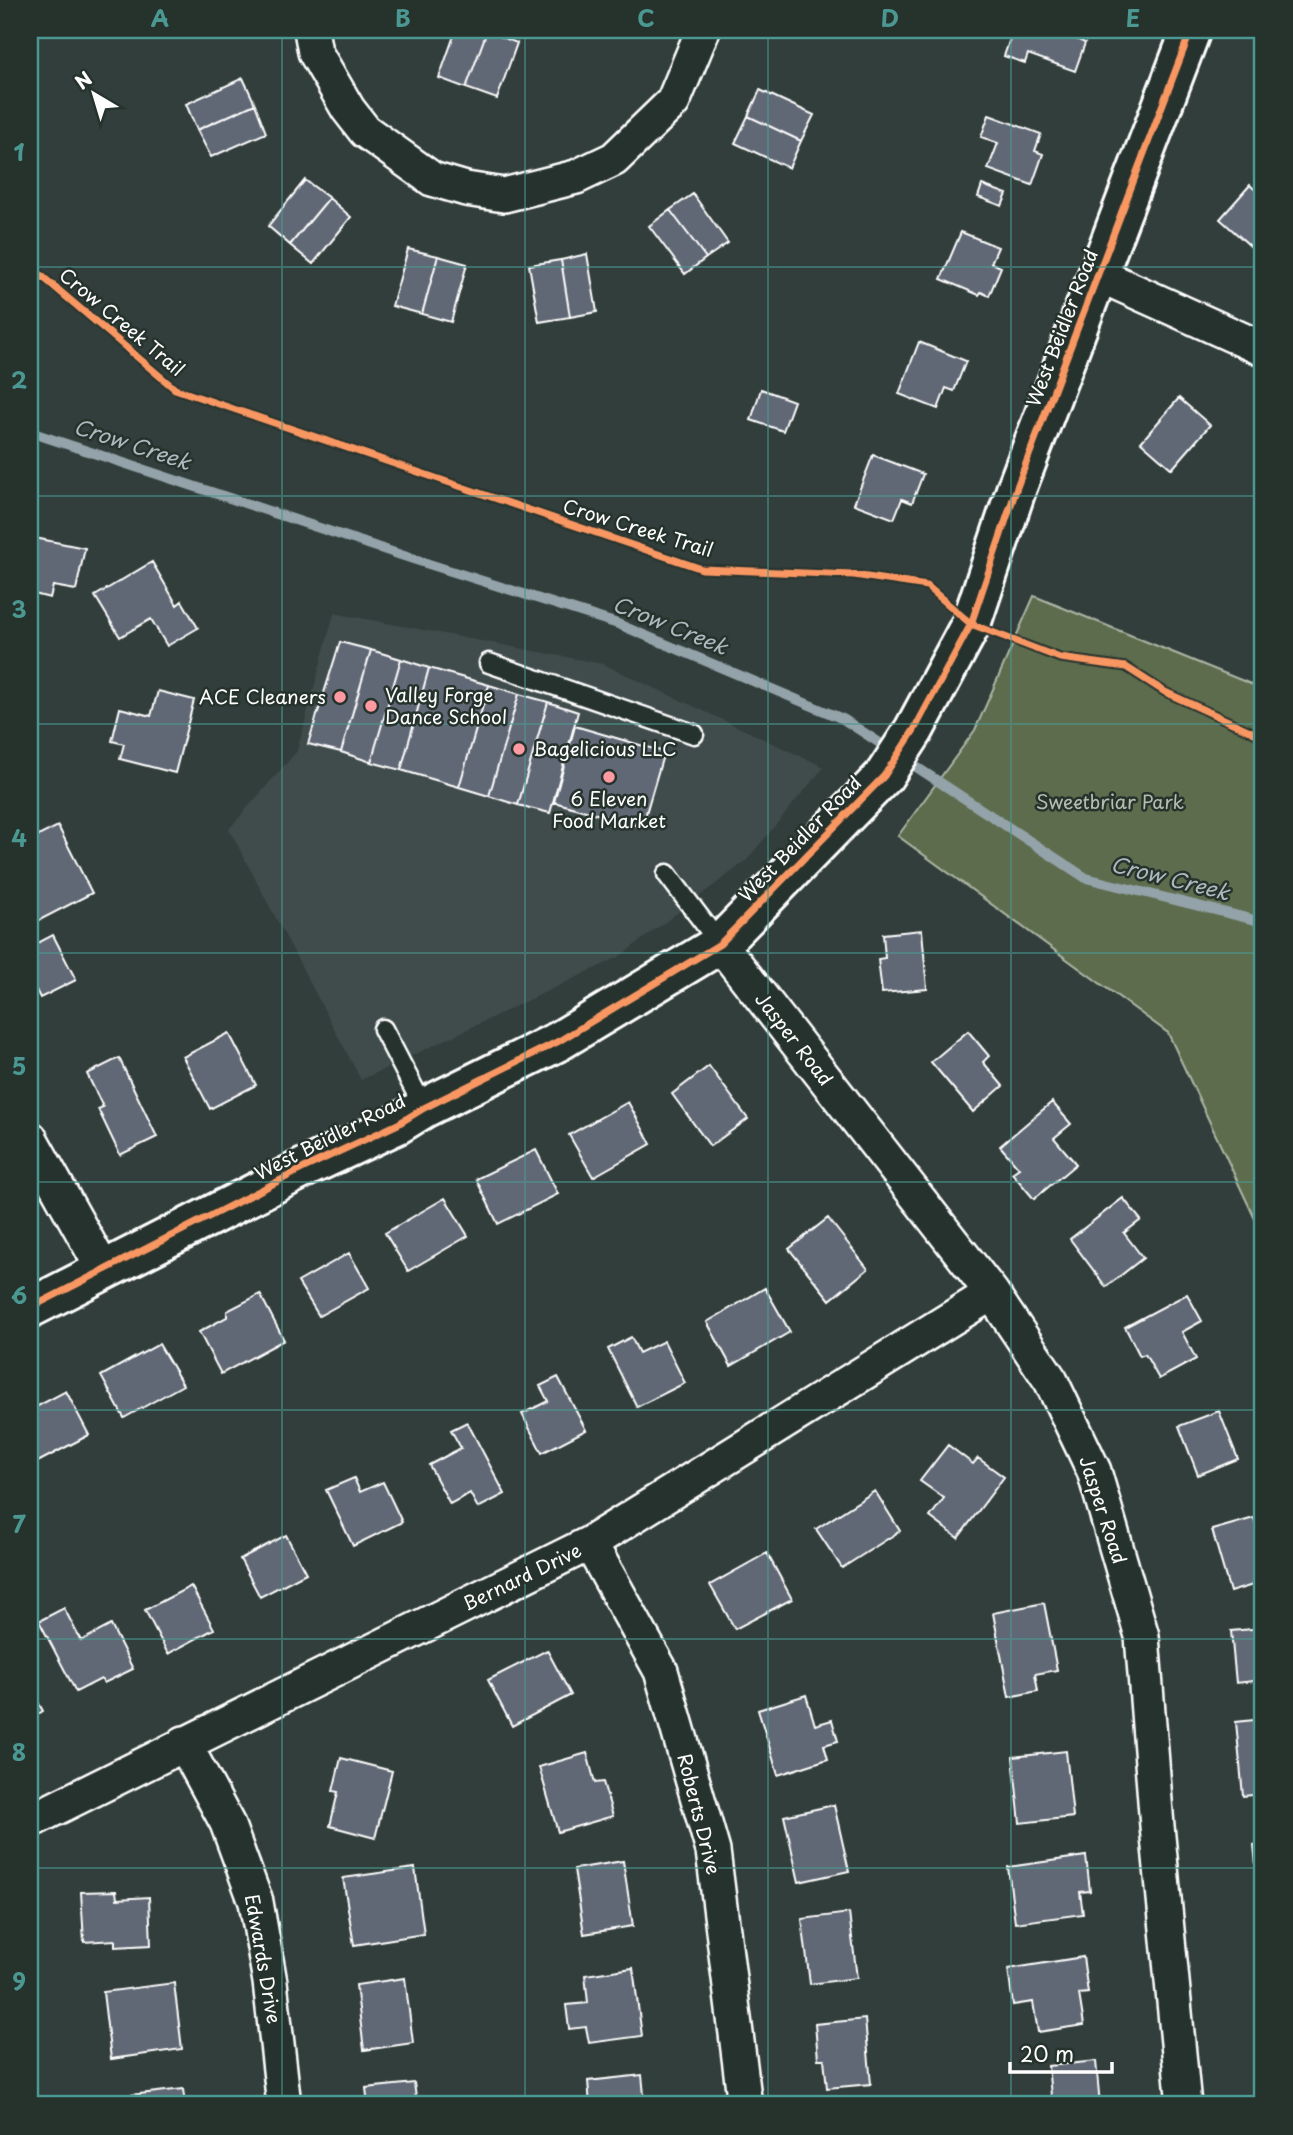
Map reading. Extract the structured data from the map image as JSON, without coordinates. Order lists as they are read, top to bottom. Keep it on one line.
{"streets":{"street":["West Beidler Road","Jasper Road","Bernard Drive","Roberts Drive","Edwards Drive"],"cycle path":["Crow Creek Trail"]},"crossings":[["West Beidler Road","Jasper Road"],["Jasper Road","Bernard Drive"],["Bernard Drive","Roberts Drive"],["Bernard Drive","Edwards Drive"]],"water":["Crow Creek"],"parks":["Sweetbriar Park"],"places":["ACE Cleaners","Valley Forge Dance School","Bagelicious LLC","6 Eleven Food Market"],"scale_bar":"20 m","north":"top left","grid":{"columns":["A","B","C","D","E"],"rows":["1","2","3","4","5","6","7","8","9"]}}
